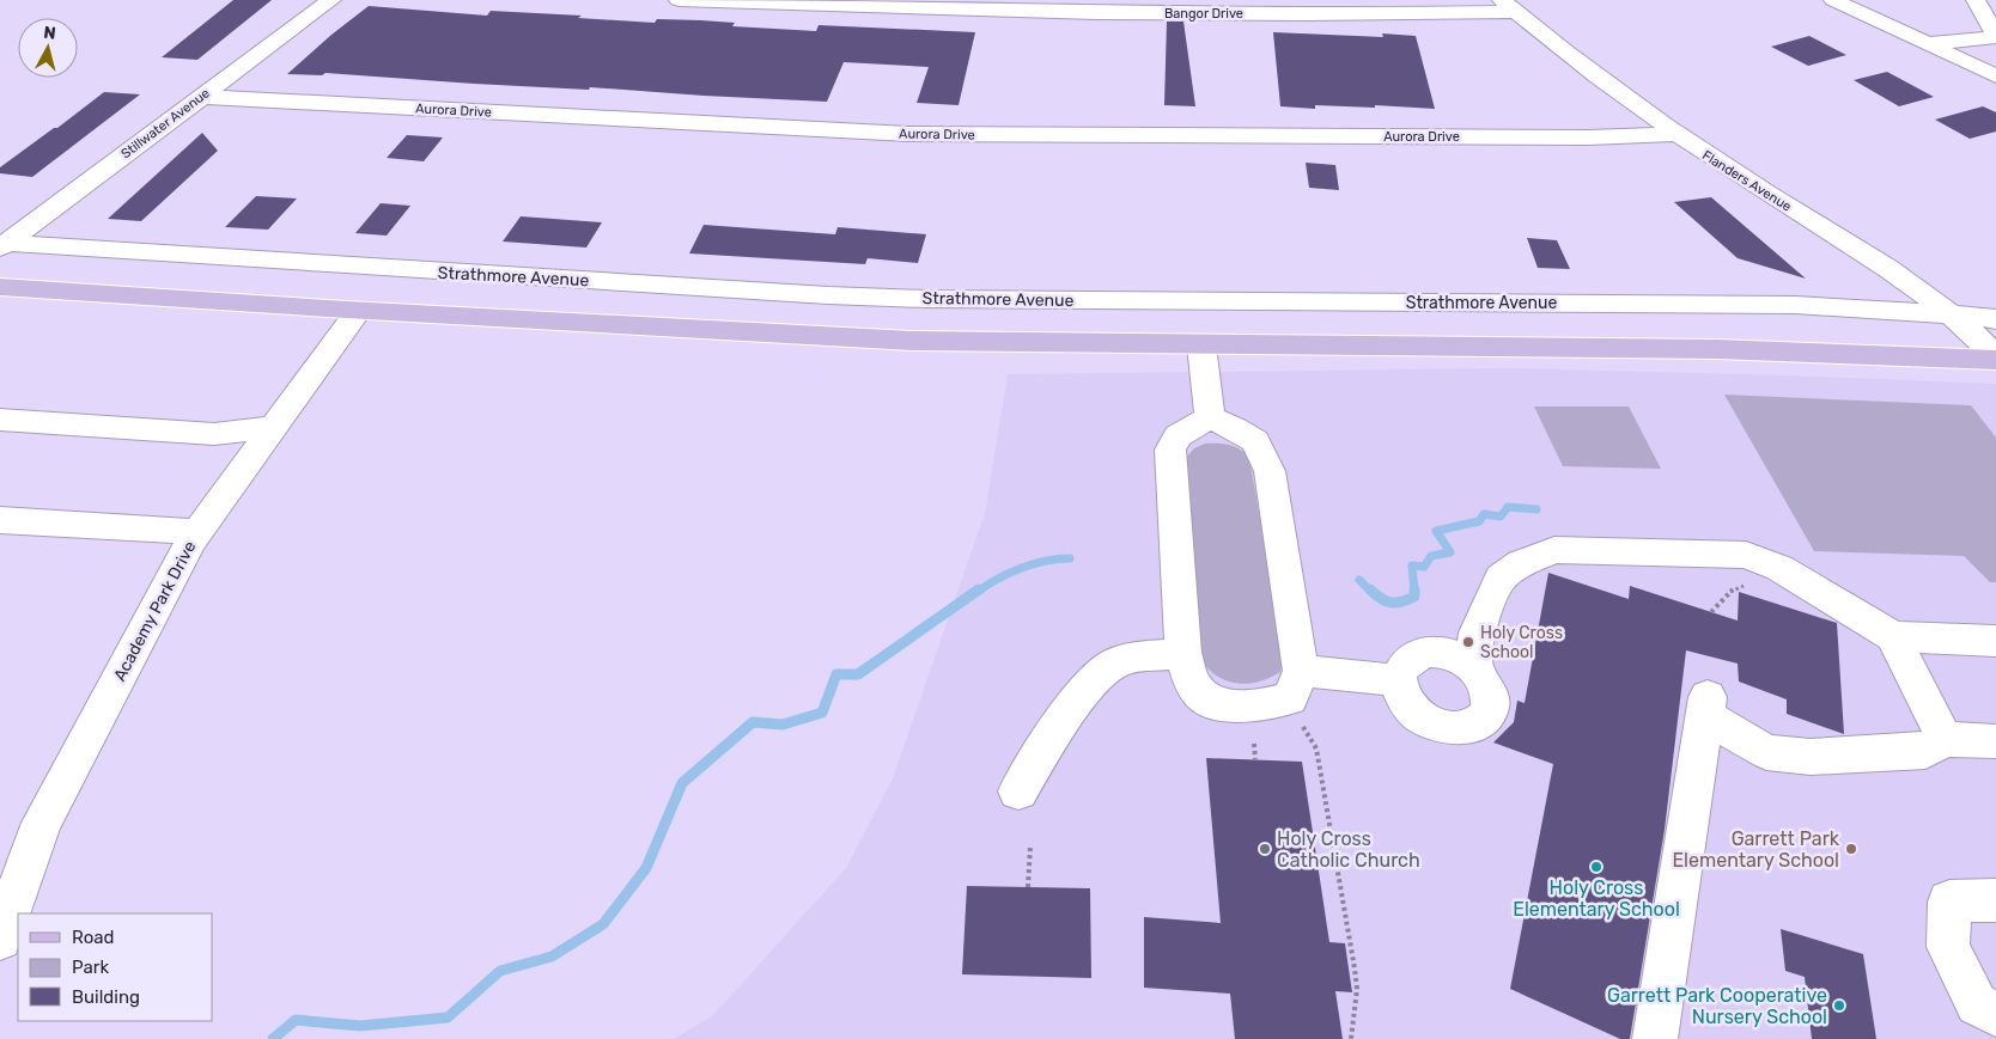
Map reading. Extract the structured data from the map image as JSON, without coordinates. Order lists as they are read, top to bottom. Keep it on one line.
{"streets":{"street":["Bangor Drive","Aurora Drive","Stillwater Avenue","Flanders Avenue","Strathmore Avenue","Academy Park Drive"]},"crossings":[["Bangor Drive","Flanders Avenue"],["Aurora Drive","Stillwater Avenue"],["Aurora Drive","Flanders Avenue"],["Stillwater Avenue","Strathmore Avenue"],["Flanders Avenue","Strathmore Avenue"]],"places":["Holy Cross School","Holy Cross Catholic Church","Garrett Park Elementary School","Holy Cross Elementary School","Garrett Park Cooperative Nursery School"],"legend":["Road","Park","Building"],"north":"top"}
